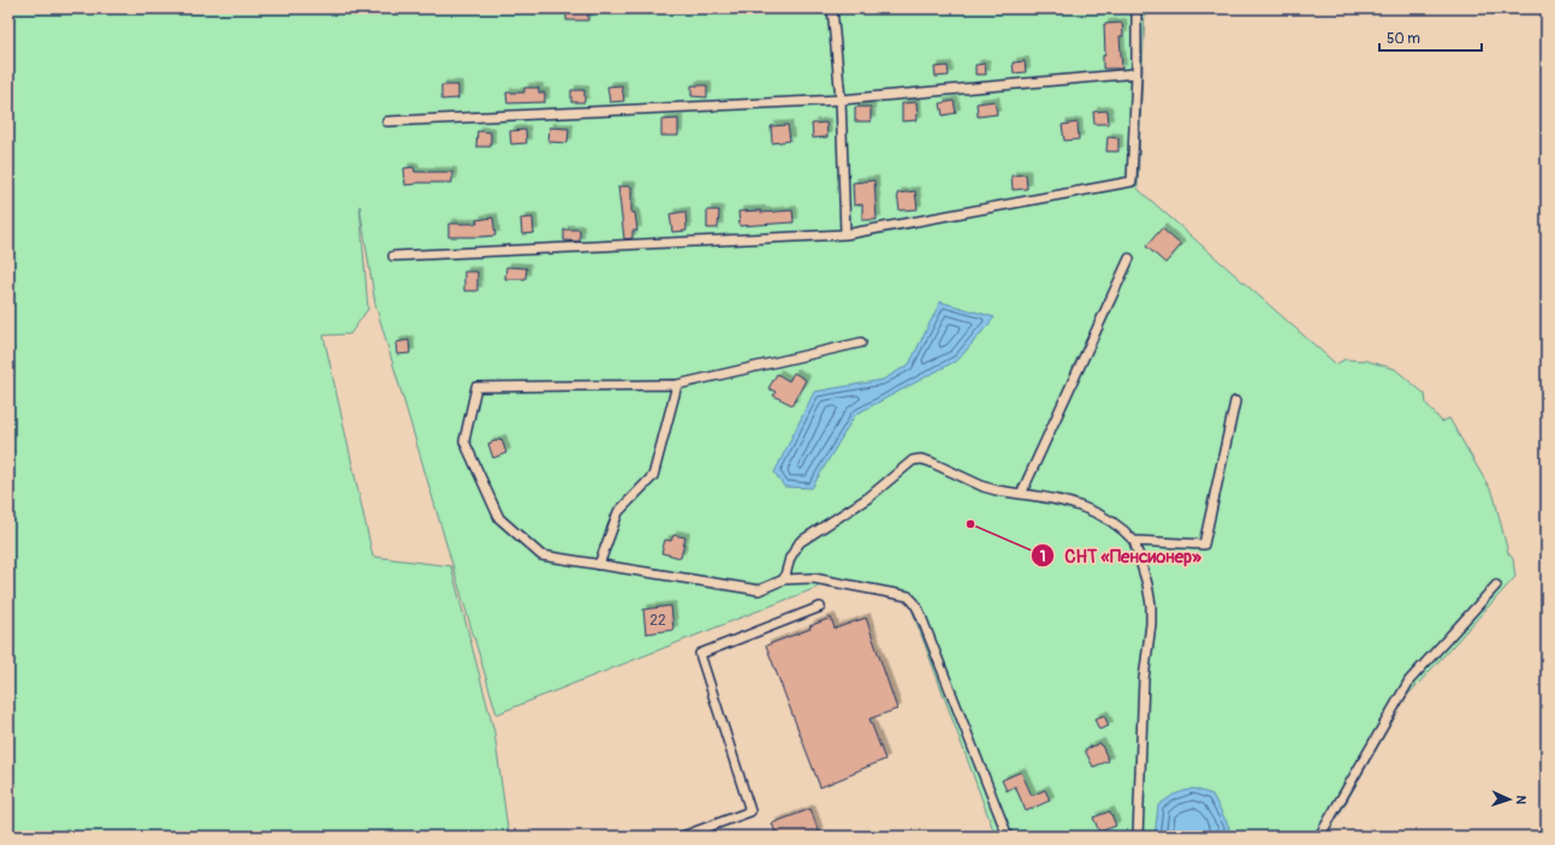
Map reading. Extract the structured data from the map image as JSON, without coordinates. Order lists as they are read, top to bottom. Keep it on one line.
{"places":["СНТ «Пенсионер»"],"house_numbers":["22"],"scale_bar":"50 m","north":"right"}
